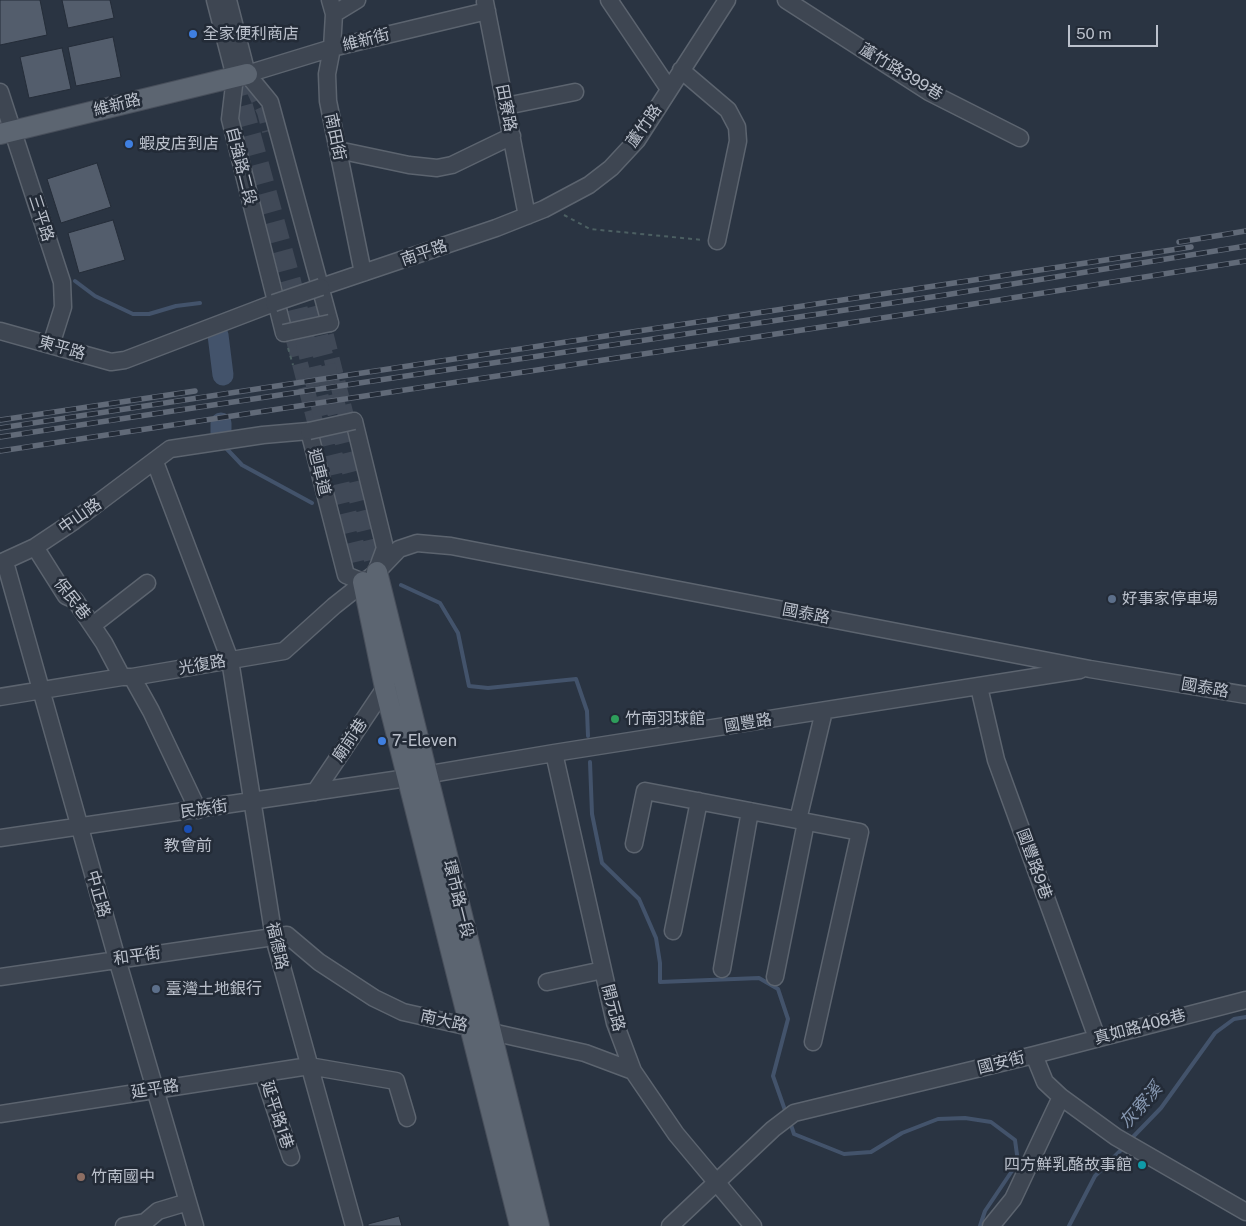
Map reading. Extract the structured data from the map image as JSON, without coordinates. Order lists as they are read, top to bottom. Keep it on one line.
{"streets":{"main road":["維新路","環市路一段"],"street":["維新街","蘆竹路399巷","田寮路","蘆竹路","南田街","自強路二段","三平路","南平路","東平路","迴車道","中山路","保民巷","國泰路","光復路","國豐路","廟前巷","民族街","國豐路9巷","中正路","福德路","和平街","開元路","南大路","真如路408巷","國安街","延平路","延平路1巷"]},"crossings":[["維新街","維新路"],["維新街","田寮路"],["維新街","南田街"],["維新街","自強路二段"],["維新路","自強路二段"],["維新路","三平路"],["田寮路","蘆竹路"],["田寮路","南平路"],["蘆竹路","南平路"],["南田街","南平路"],["自強路二段","南平路"],["自強路二段","東平路"],["三平路","東平路"],["南平路","東平路"],["迴車道","中山路"],["迴車道","國泰路"],["迴車道","光復路"],["迴車道","環市路一段"],["中山路","保民巷"],["中山路","中正路"],["中山路","福德路"],["保民巷","光復路"],["保民巷","民族街"],["國泰路","光復路"],["國泰路","國豐路"],["國泰路","環市路一段"],["光復路","中正路"],["光復路","環市路一段"],["光復路","福德路"],["國豐路","民族街"],["國豐路","國豐路9巷"],["國豐路","環市路一段"],["國豐路","開元路"],["廟前巷","民族街"],["廟前巷","環市路一段"],["民族街","中正路"],["民族街","環市路一段"],["民族街","福德路"],["國豐路9巷","真如路408巷"],["中正路","和平街"],["中正路","延平路"],["環市路一段","南大路"],["福德路","和平街"],["福德路","南大路"],["福德路","延平路"],["和平街","南大路"],["開元路","南大路"],["開元路","國安街"],["真如路408巷","國安街"],["延平路","延平路1巷"]],"water":["灰寮溪"],"places":["全家便利商店","蝦皮店到店","好事家停車場","竹南羽球館","7-Eleven","教會前","臺灣土地銀行","四方鮮乳酪故事館","竹南國中"],"scale_bar":"50 m"}
